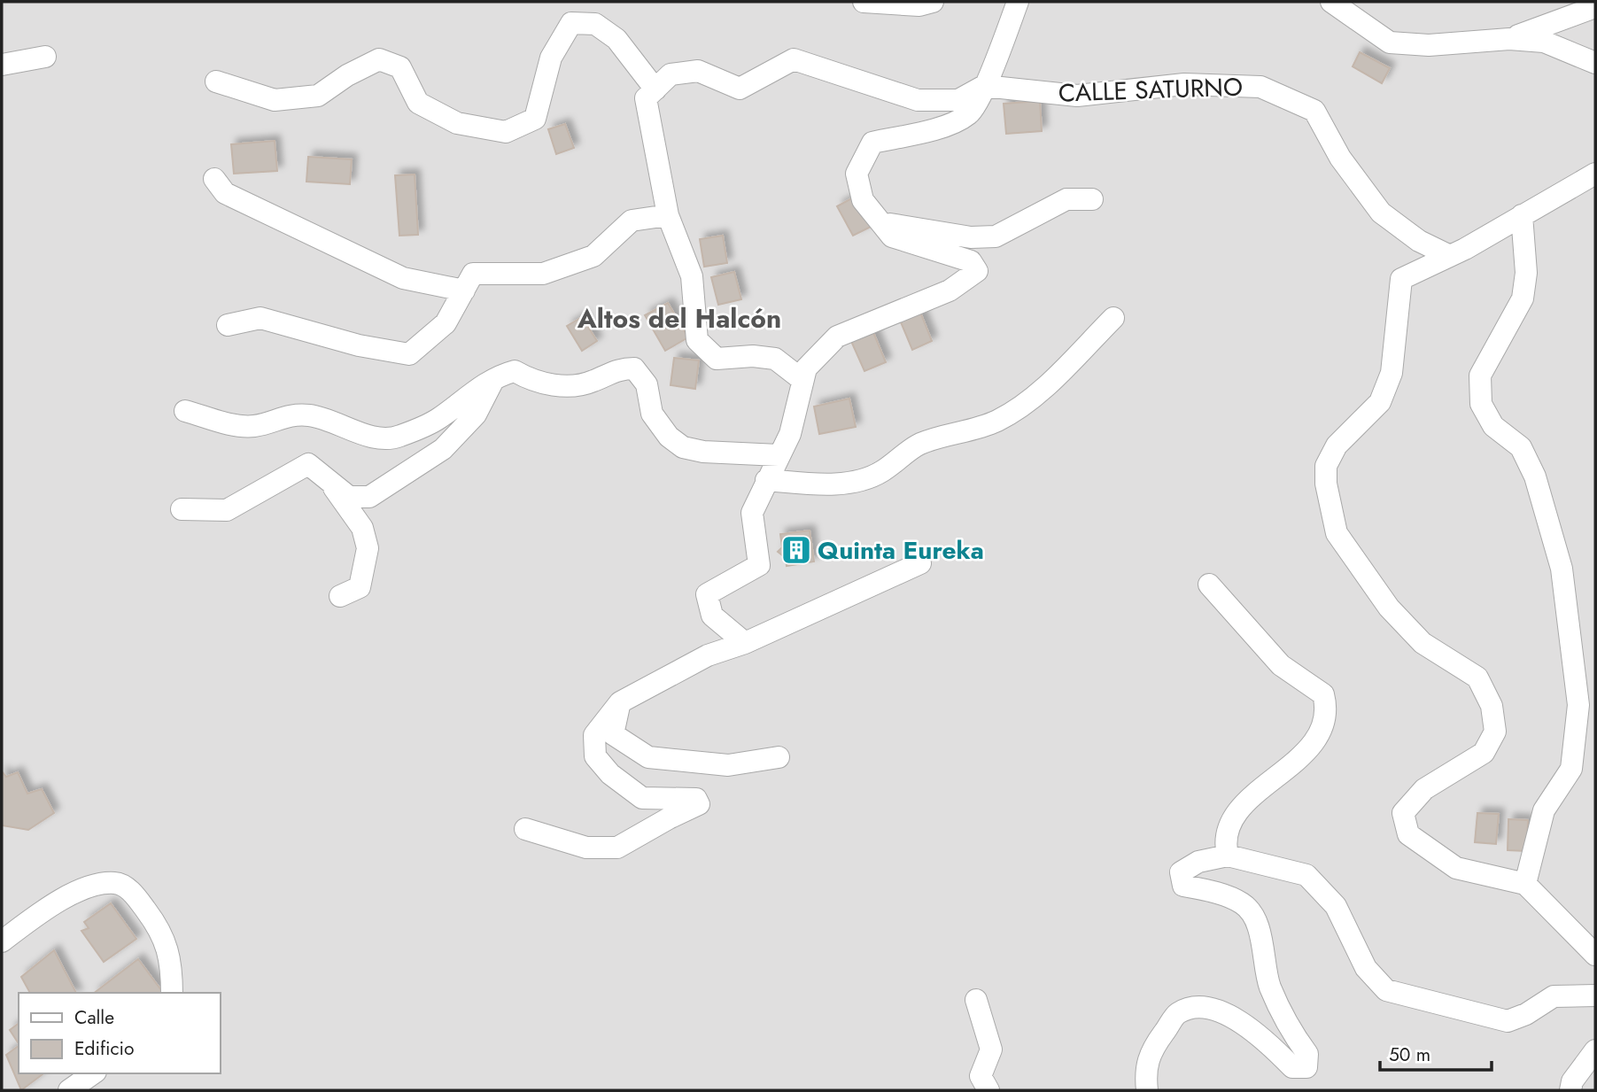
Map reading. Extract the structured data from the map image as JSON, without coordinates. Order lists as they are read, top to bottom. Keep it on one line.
{"streets":{"street":["CALLE SATURNO"]},"districts":["Altos del Halcón"],"places":{"building":["Quinta Eureka"]},"legend":["Calle","Edificio"],"scale_bar":"50 m"}
